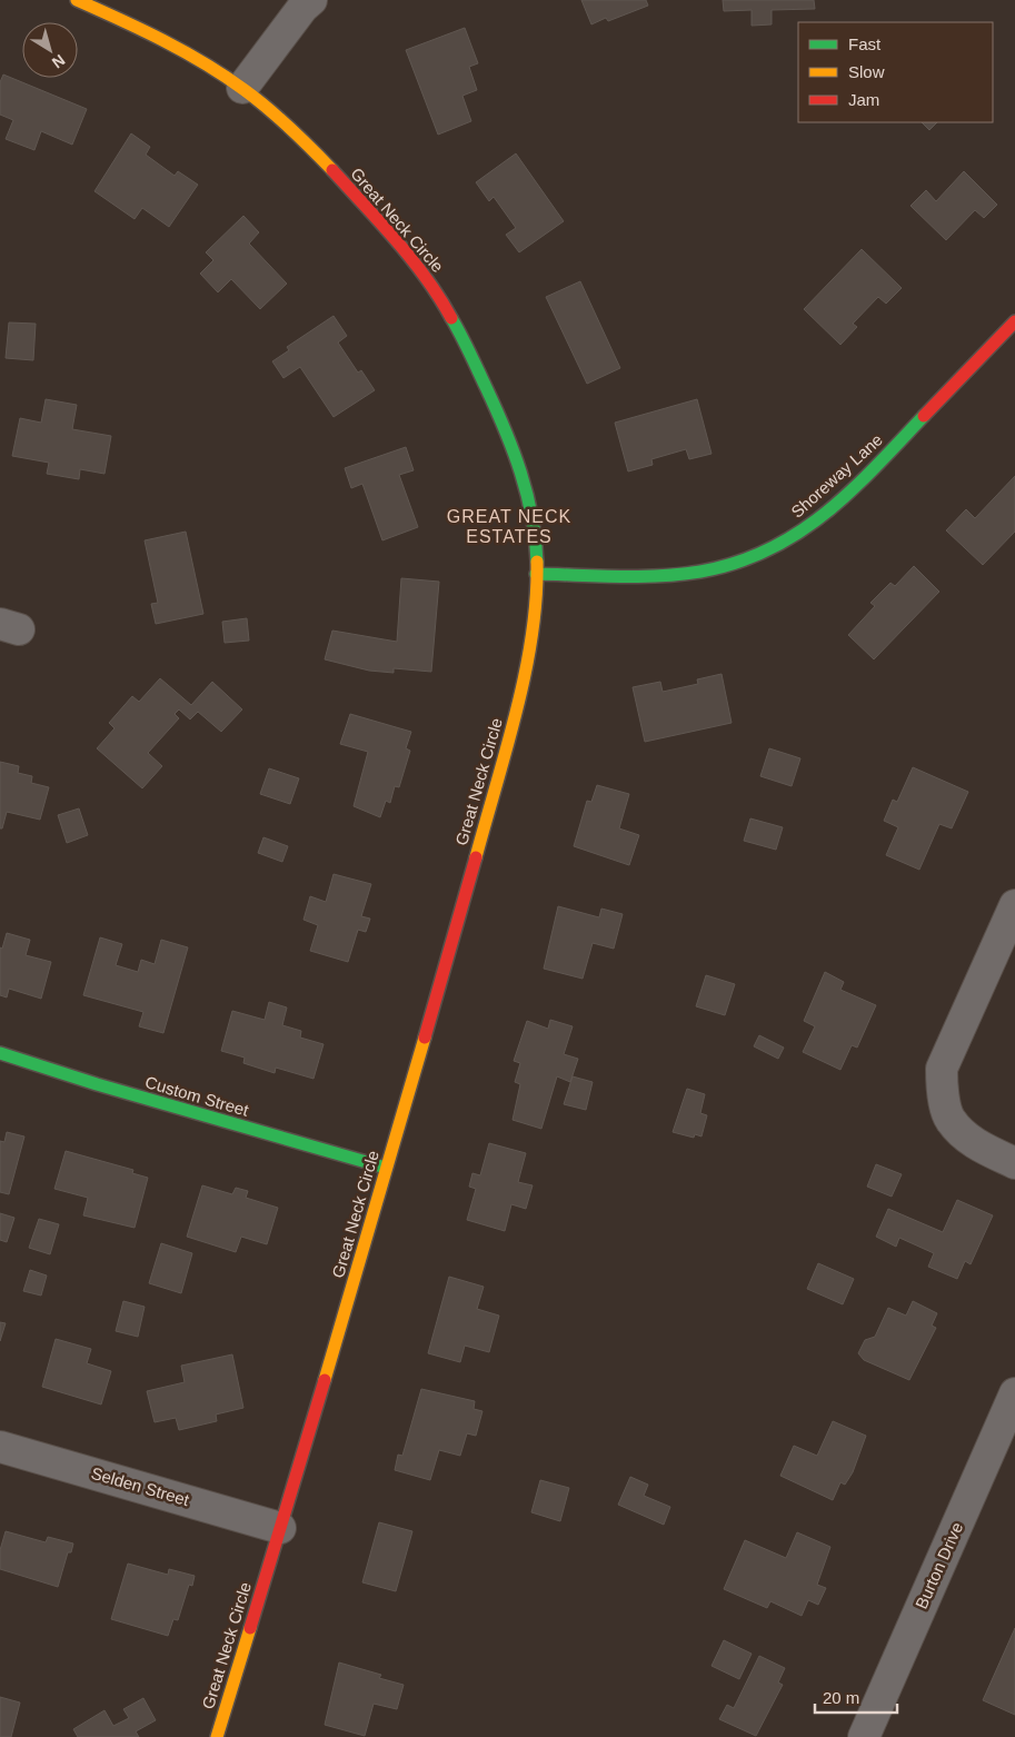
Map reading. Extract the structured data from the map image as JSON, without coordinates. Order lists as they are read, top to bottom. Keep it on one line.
{"streets":{"street":["Great Neck Circle","Shoreway Lane","Custom Street","Selden Street","Burton Drive"]},"crossings":[["Great Neck Circle","Shoreway Lane"],["Great Neck Circle","Custom Street"],["Great Neck Circle","Selden Street"]],"districts":["GREAT NECK ESTATES"],"legend":["Fast","Slow","Jam"],"scale_bar":"20 m","north":"bottom right"}
